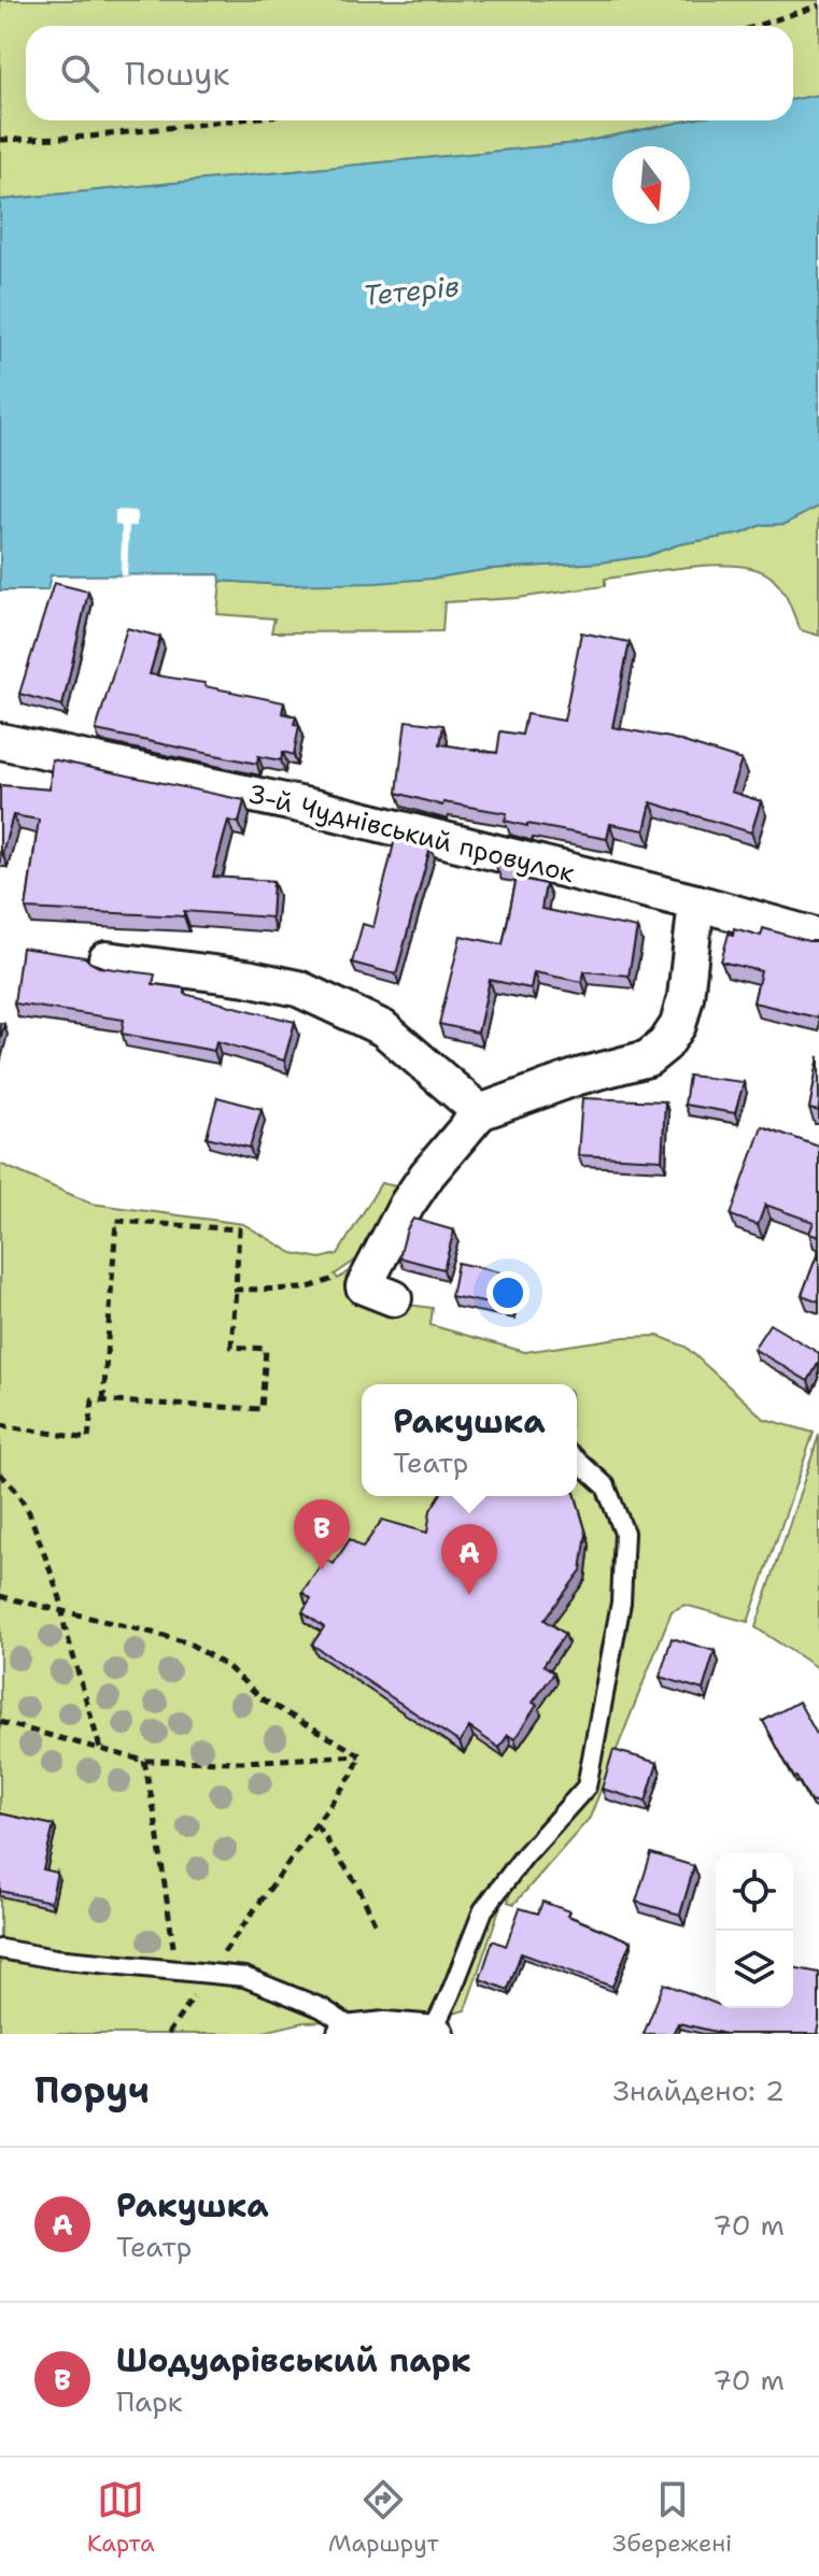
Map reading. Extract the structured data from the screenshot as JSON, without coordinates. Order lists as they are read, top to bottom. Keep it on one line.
{"streets":{"street":["3-й Чуднівський провулок"]},"water":["Тетерів"],"north":"bottom","page":{"search":"Пошук","popup":["Ракушка","Театр"],"pins":["B","A"],"heading":["Поруч","Знайдено: 2"],"list":[{"mark":"A","name":"Ракушка","note":"Театр","value":"70 m"},{"mark":"B","name":"Шодуарівський парк","note":"Парк","value":"70 m"}],"nav":["Карта","Маршрут","Збережені"]}}
